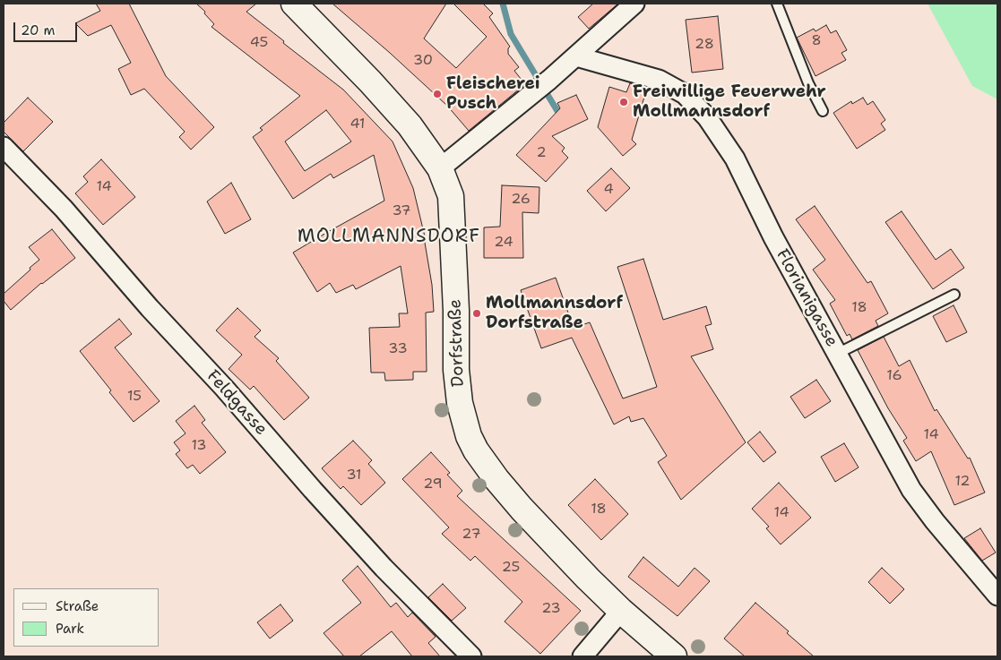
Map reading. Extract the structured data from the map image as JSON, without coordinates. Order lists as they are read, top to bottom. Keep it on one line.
{"streets":{"street":["Florianigasse","Dorfstraße","Feldgasse"]},"districts":["MOLLMANNSDORF"],"places":["Fleischerei Pusch","Freiwillige Feuerwehr Mollmannsdorf","Mollmannsdorf Dorfstraße"],"house_numbers":["8","45","28","30","41","2","14","4","26","37","24","18","33","16","15","14","13","31","12","29","18","14","27","25","23"],"legend":["Straße","Park"],"scale_bar":"20 m"}
